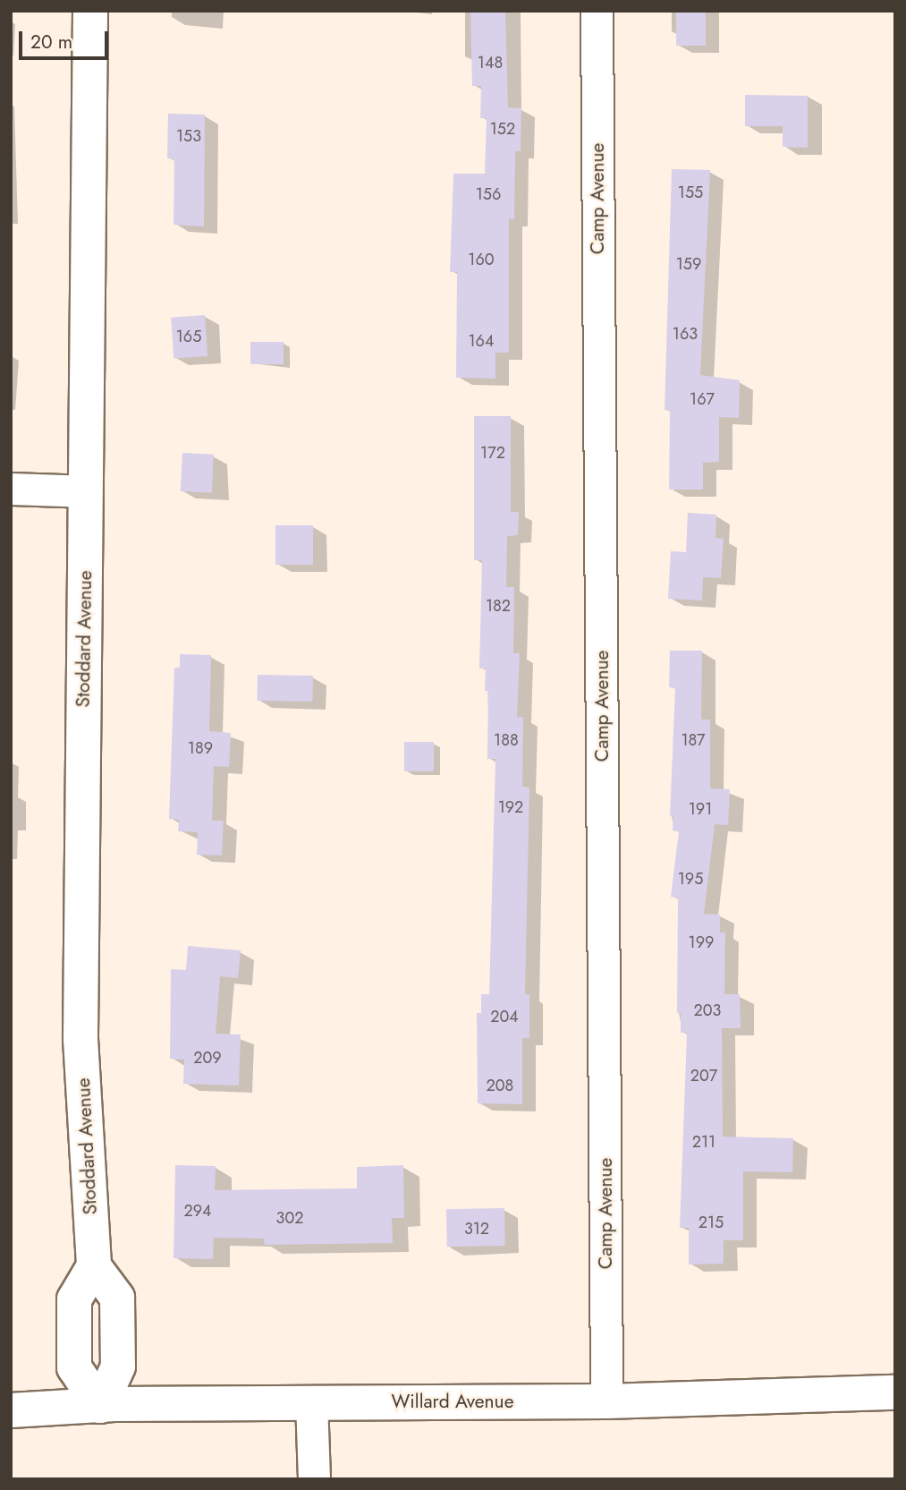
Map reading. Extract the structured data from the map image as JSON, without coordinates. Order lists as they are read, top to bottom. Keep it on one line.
{"streets":{"street":["Camp Avenue","Stoddard Avenue","Willard Avenue"]},"crossings":[["Camp Avenue","Willard Avenue"],["Stoddard Avenue","Willard Avenue"]],"house_numbers":["148","152","153","155","156","160","159","163","165","164","167","172","182","188","187","189","192","191","195","199","203","204","209","207","208","211","294","302","215","312"],"scale_bar":"20 m"}
